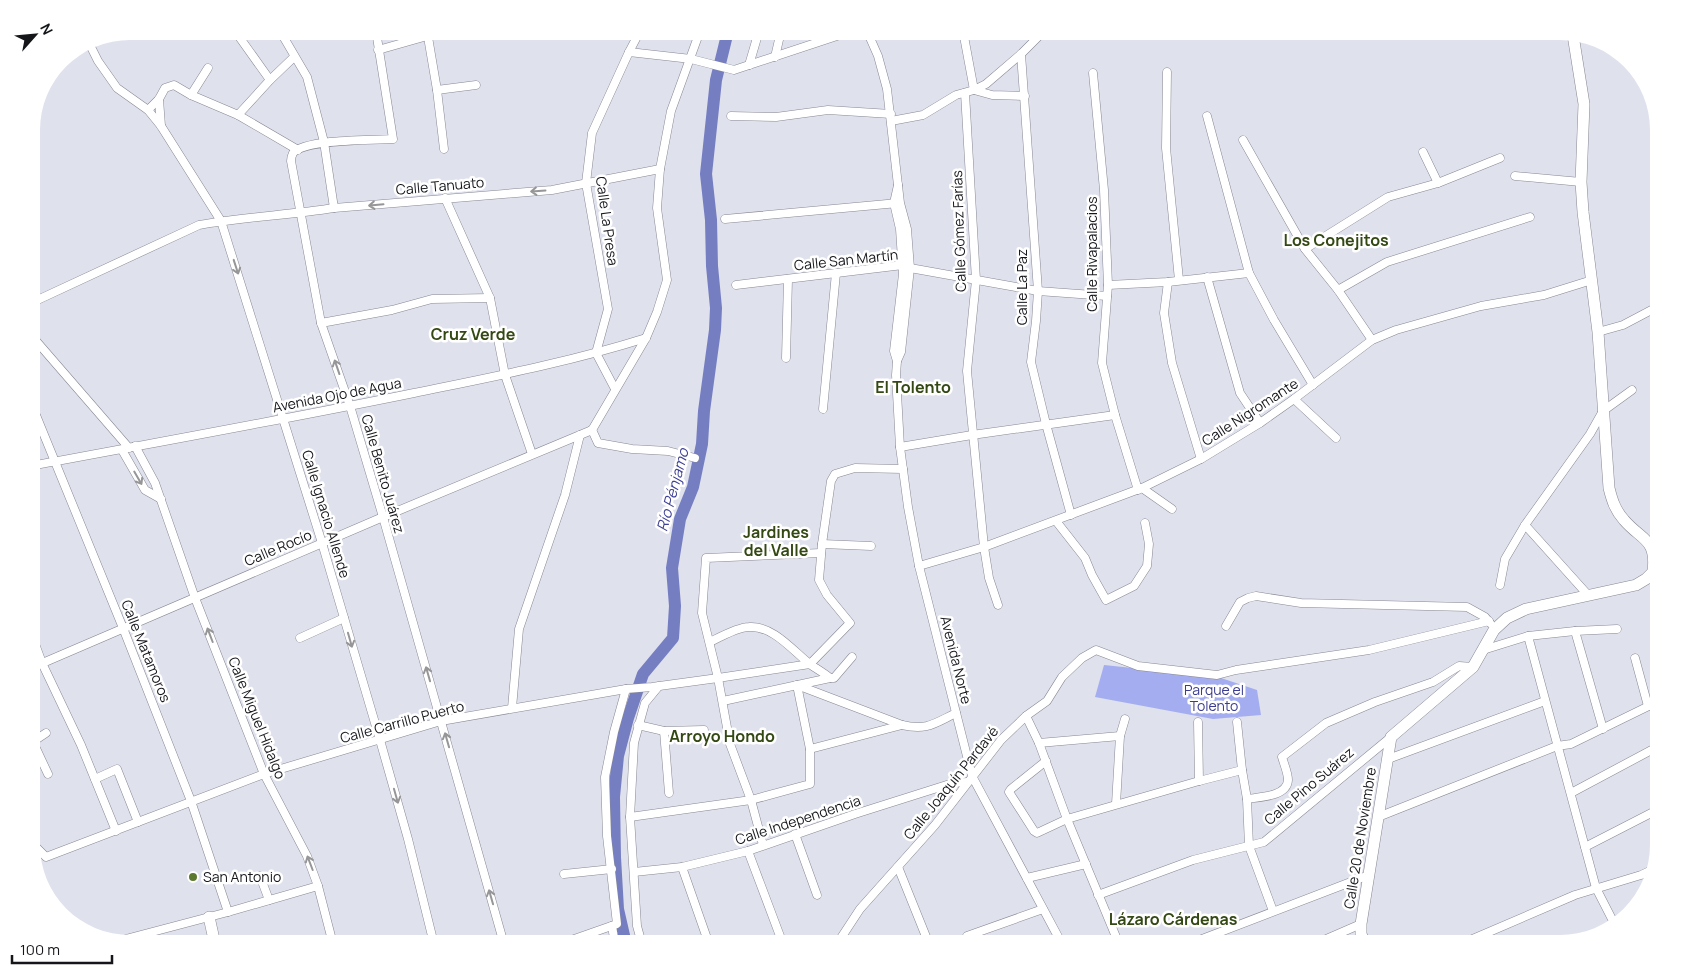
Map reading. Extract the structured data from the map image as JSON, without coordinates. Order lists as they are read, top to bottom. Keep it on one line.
{"streets":{"street":["Calle Tanuato","Calle La Presa","Calle Gómez Farías","Calle Rivapalacios","Calle San Martín","Calle La Paz","Avenida Ojo de Agua","Calle Nigromante","Calle Benito Juárez","Calle Ignacio Allende","Calle Rocío","Calle Matamoros","Avenida Norte","Calle Miguel Hidalgo","Calle Carrillo Puerto","Calle Joaquín Pardavé","Calle Pino Suárez","Calle Independencia","Calle 20 de Noviembre"]},"crossings":[["Calle Tanuato","Calle La Presa"],["Calle Tanuato","Calle Benito Juárez"],["Calle Tanuato","Calle Ignacio Allende"],["Calle La Presa","Avenida Ojo de Agua"],["Calle Gómez Farías","Calle San Martín"],["Calle Gómez Farías","Calle Nigromante"],["Calle Rivapalacios","Calle San Martín"],["Calle Rivapalacios","Calle Nigromante"],["Calle San Martín","Calle La Paz"],["Calle San Martín","Avenida Norte"],["Calle La Paz","Calle Nigromante"],["Avenida Ojo de Agua","Calle Benito Juárez"],["Avenida Ojo de Agua","Calle Ignacio Allende"],["Avenida Ojo de Agua","Calle Matamoros"],["Avenida Ojo de Agua","Calle Miguel Hidalgo"],["Calle Nigromante","Avenida Norte"],["Calle Benito Juárez","Calle Rocío"],["Calle Benito Juárez","Calle Carrillo Puerto"],["Calle Ignacio Allende","Calle Rocío"],["Calle Ignacio Allende","Calle Carrillo Puerto"],["Calle Rocío","Calle Matamoros"],["Calle Rocío","Calle Miguel Hidalgo"],["Calle Matamoros","Calle Carrillo Puerto"],["Avenida Norte","Calle Joaquín Pardavé"],["Avenida Norte","Calle Independencia"],["Calle Miguel Hidalgo","Calle Carrillo Puerto"],["Calle Joaquín Pardavé","Calle Pino Suárez"],["Calle Joaquín Pardavé","Calle Independencia"],["Calle Pino Suárez","Calle 20 de Noviembre"]],"one_way":["Calle Tanuato","Calle Benito Juárez","Calle Ignacio Allende"],"districts":["Los Conejitos","Cruz Verde","El Tolento","Jardines del Valle","Arroyo Hondo","Lázaro Cárdenas"],"water":["Río Pénjamo"],"parks":["Parque el Tolento"],"places":["San Antonio"],"scale_bar":"100 m","north":"top right"}
